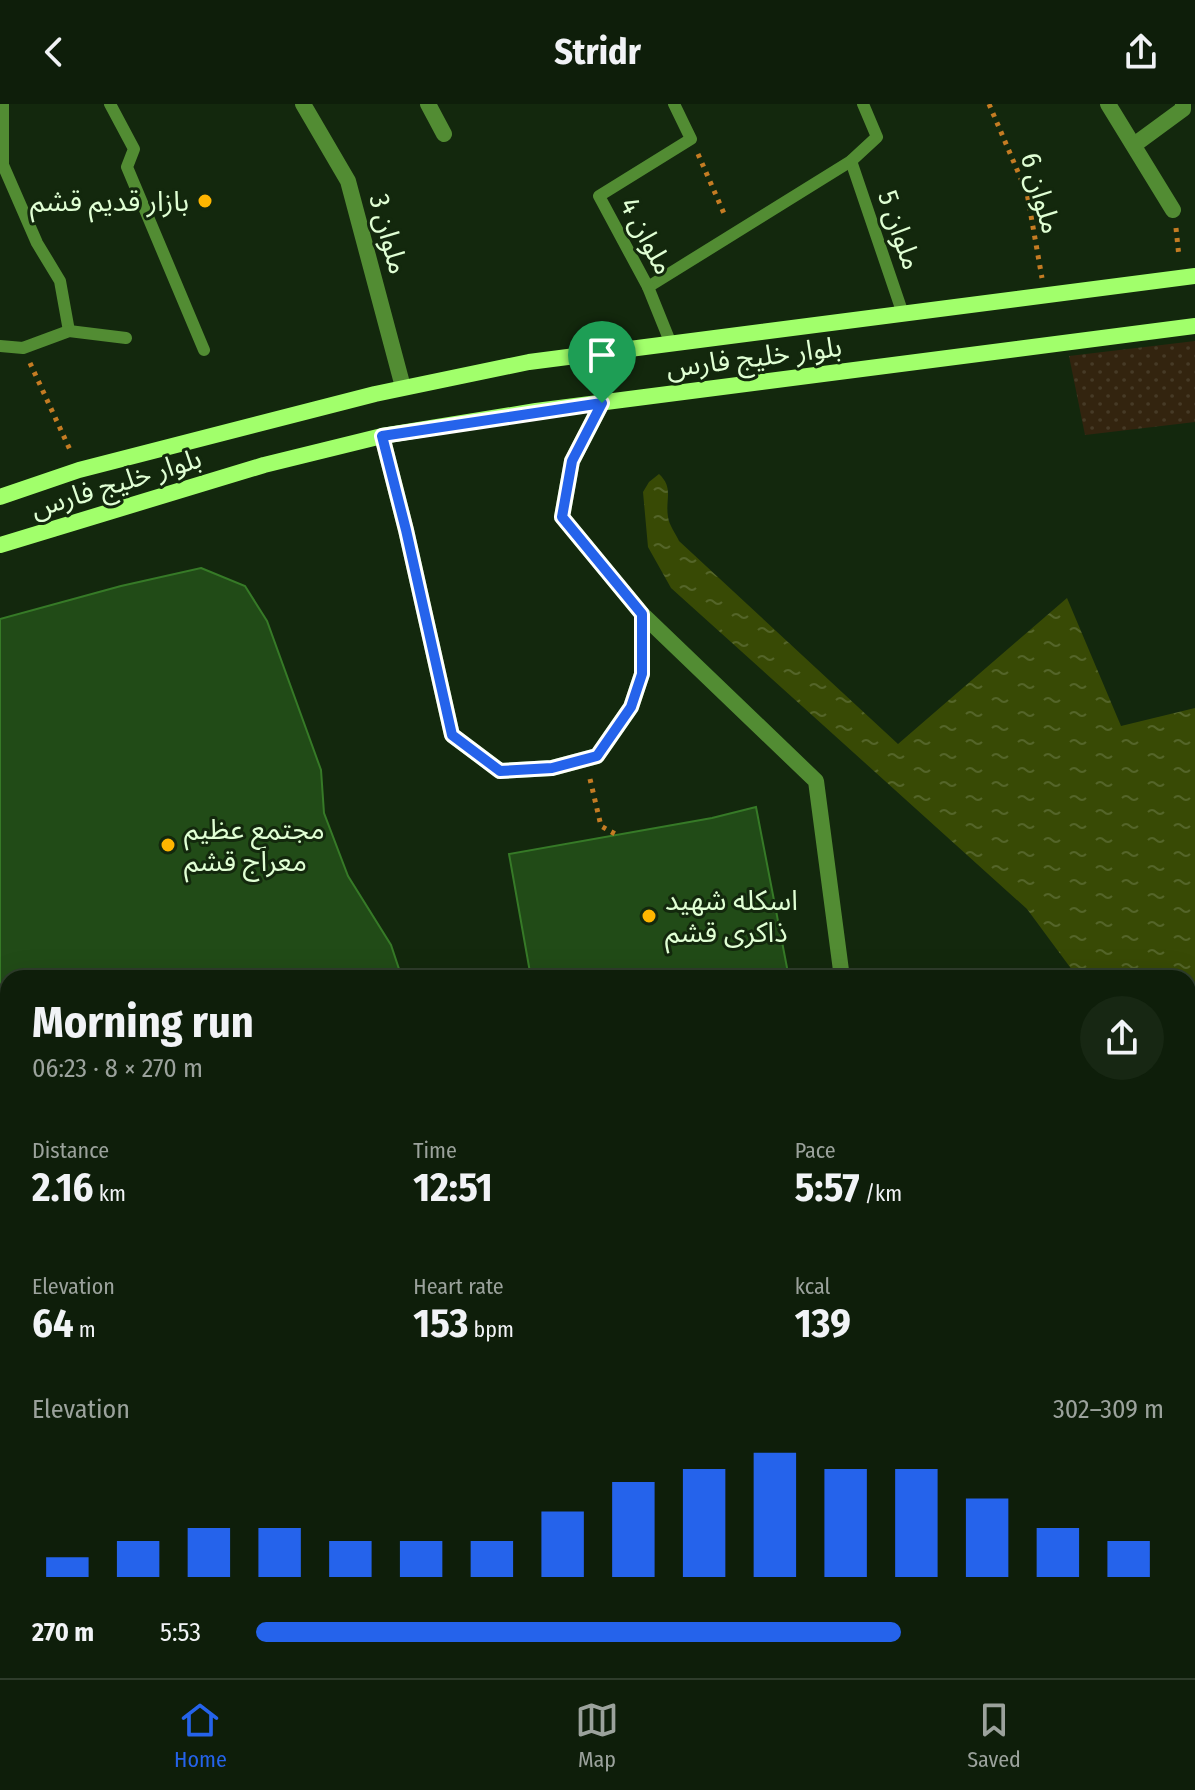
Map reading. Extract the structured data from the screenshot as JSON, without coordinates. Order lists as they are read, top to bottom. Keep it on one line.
{"streets":{"main road":["بلوار خلیج فارس"],"street":["ملوان 3"],"lane":["ملوان 5","ملوان 4"],"path":["ملوان 6"]},"crossings":[["ملوان 6","بلوار خلیج فارس"],["ملوان 5","بلوار خلیج فارس"],["ملوان 3","بلوار خلیج فارس"],["ملوان 4","بلوار خلیج فارس"]],"places":["بازار قدیم قشم","مجتمع عظیم معراج قشم","اسکله شهید ذاکری قشم"],"page":{"header":"Stridr","heading":["Morning run","06:23 · 8 × 270 m"],"stats":[["Distance","2.16 km"],["Time","12:51"],["Pace","5:57 /km"],["Elevation","64 m"],["Heart rate","153 bpm"],["kcal","139"]],"chart":["Elevation","302–309 m"],"list":[{"name":"270 m","note":"5:53"}],"tabs":["Home","Map","Saved"]}}
